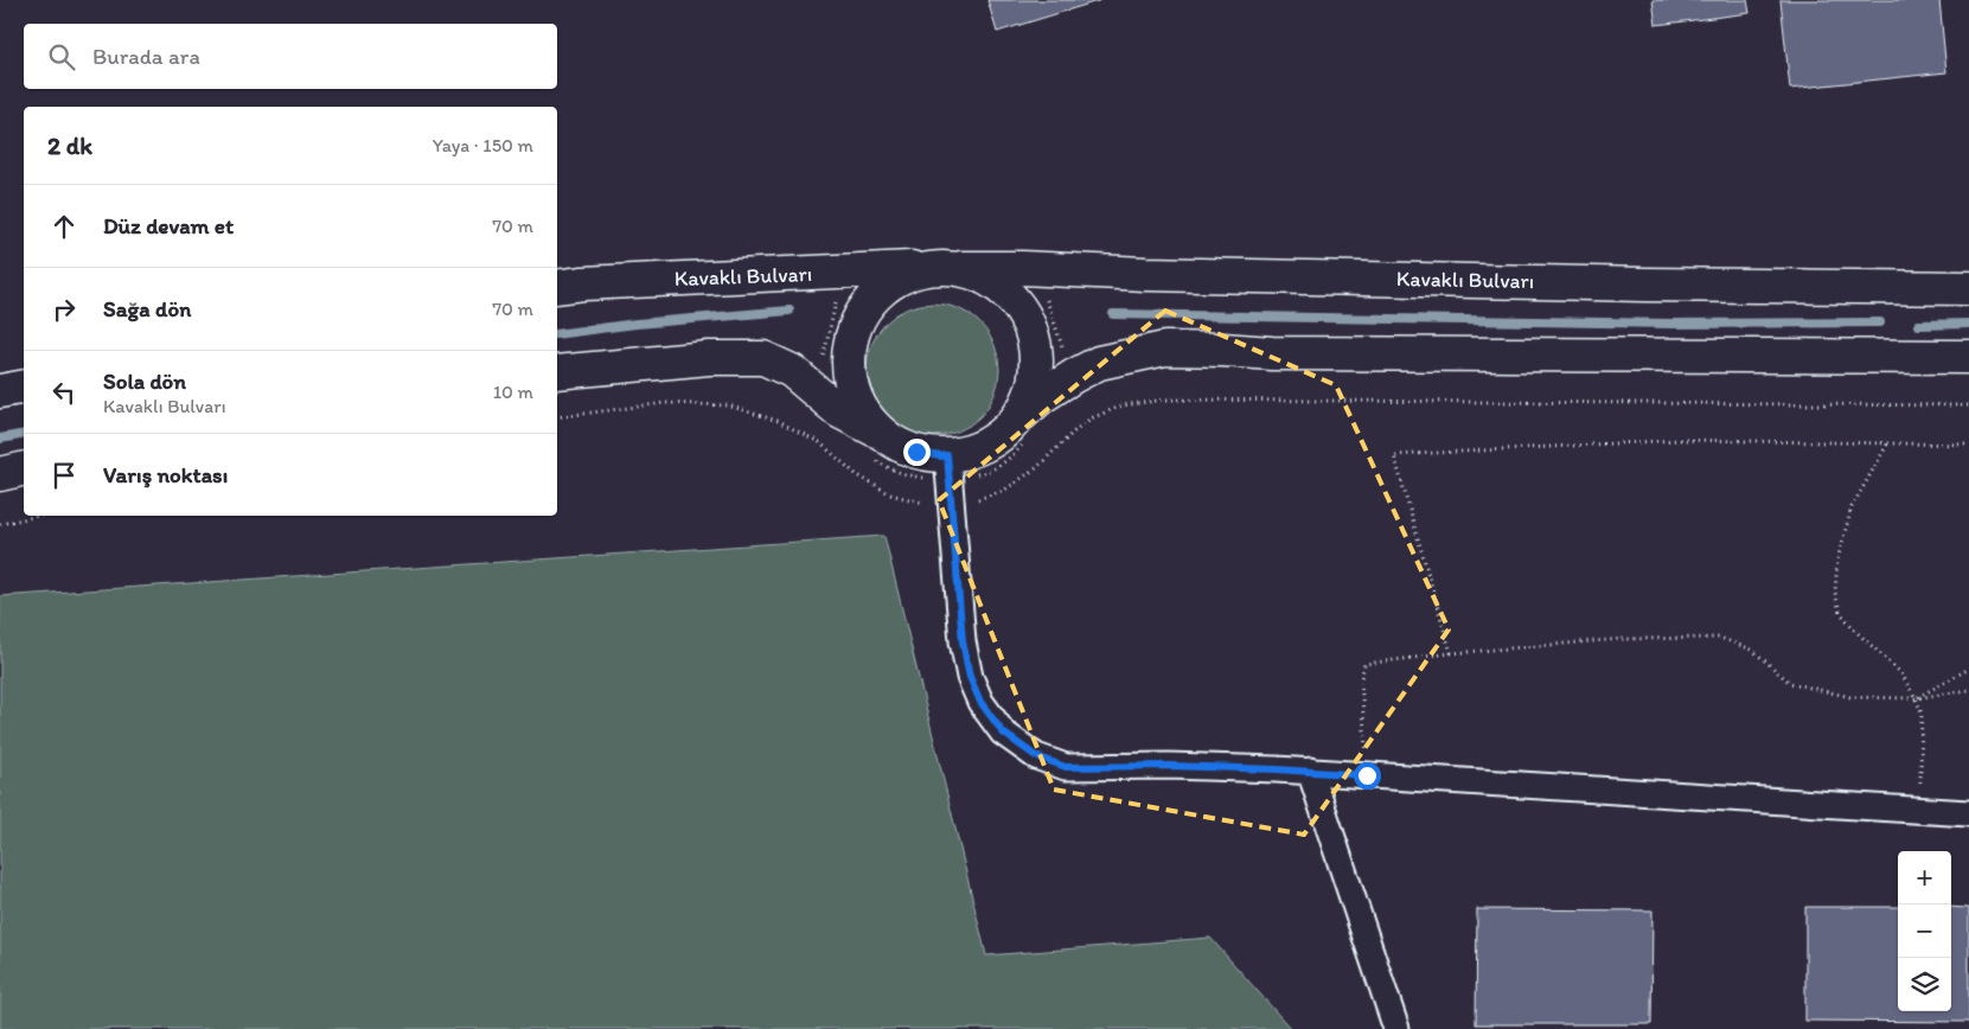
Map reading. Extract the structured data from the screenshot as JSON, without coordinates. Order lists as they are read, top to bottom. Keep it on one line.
{"streets":{"main road":["Kavaklı Bulvarı"]},"page":{"search":"Burada ara","heading":["2 dk","Yaya · 150 m"],"list":[["Düz devam et","70 m"],["Sağa dön","70 m"],["Sola dön","Kavaklı Bulvarı","10 m"],"Varış noktası"],"map_buttons":["+","−"]}}
